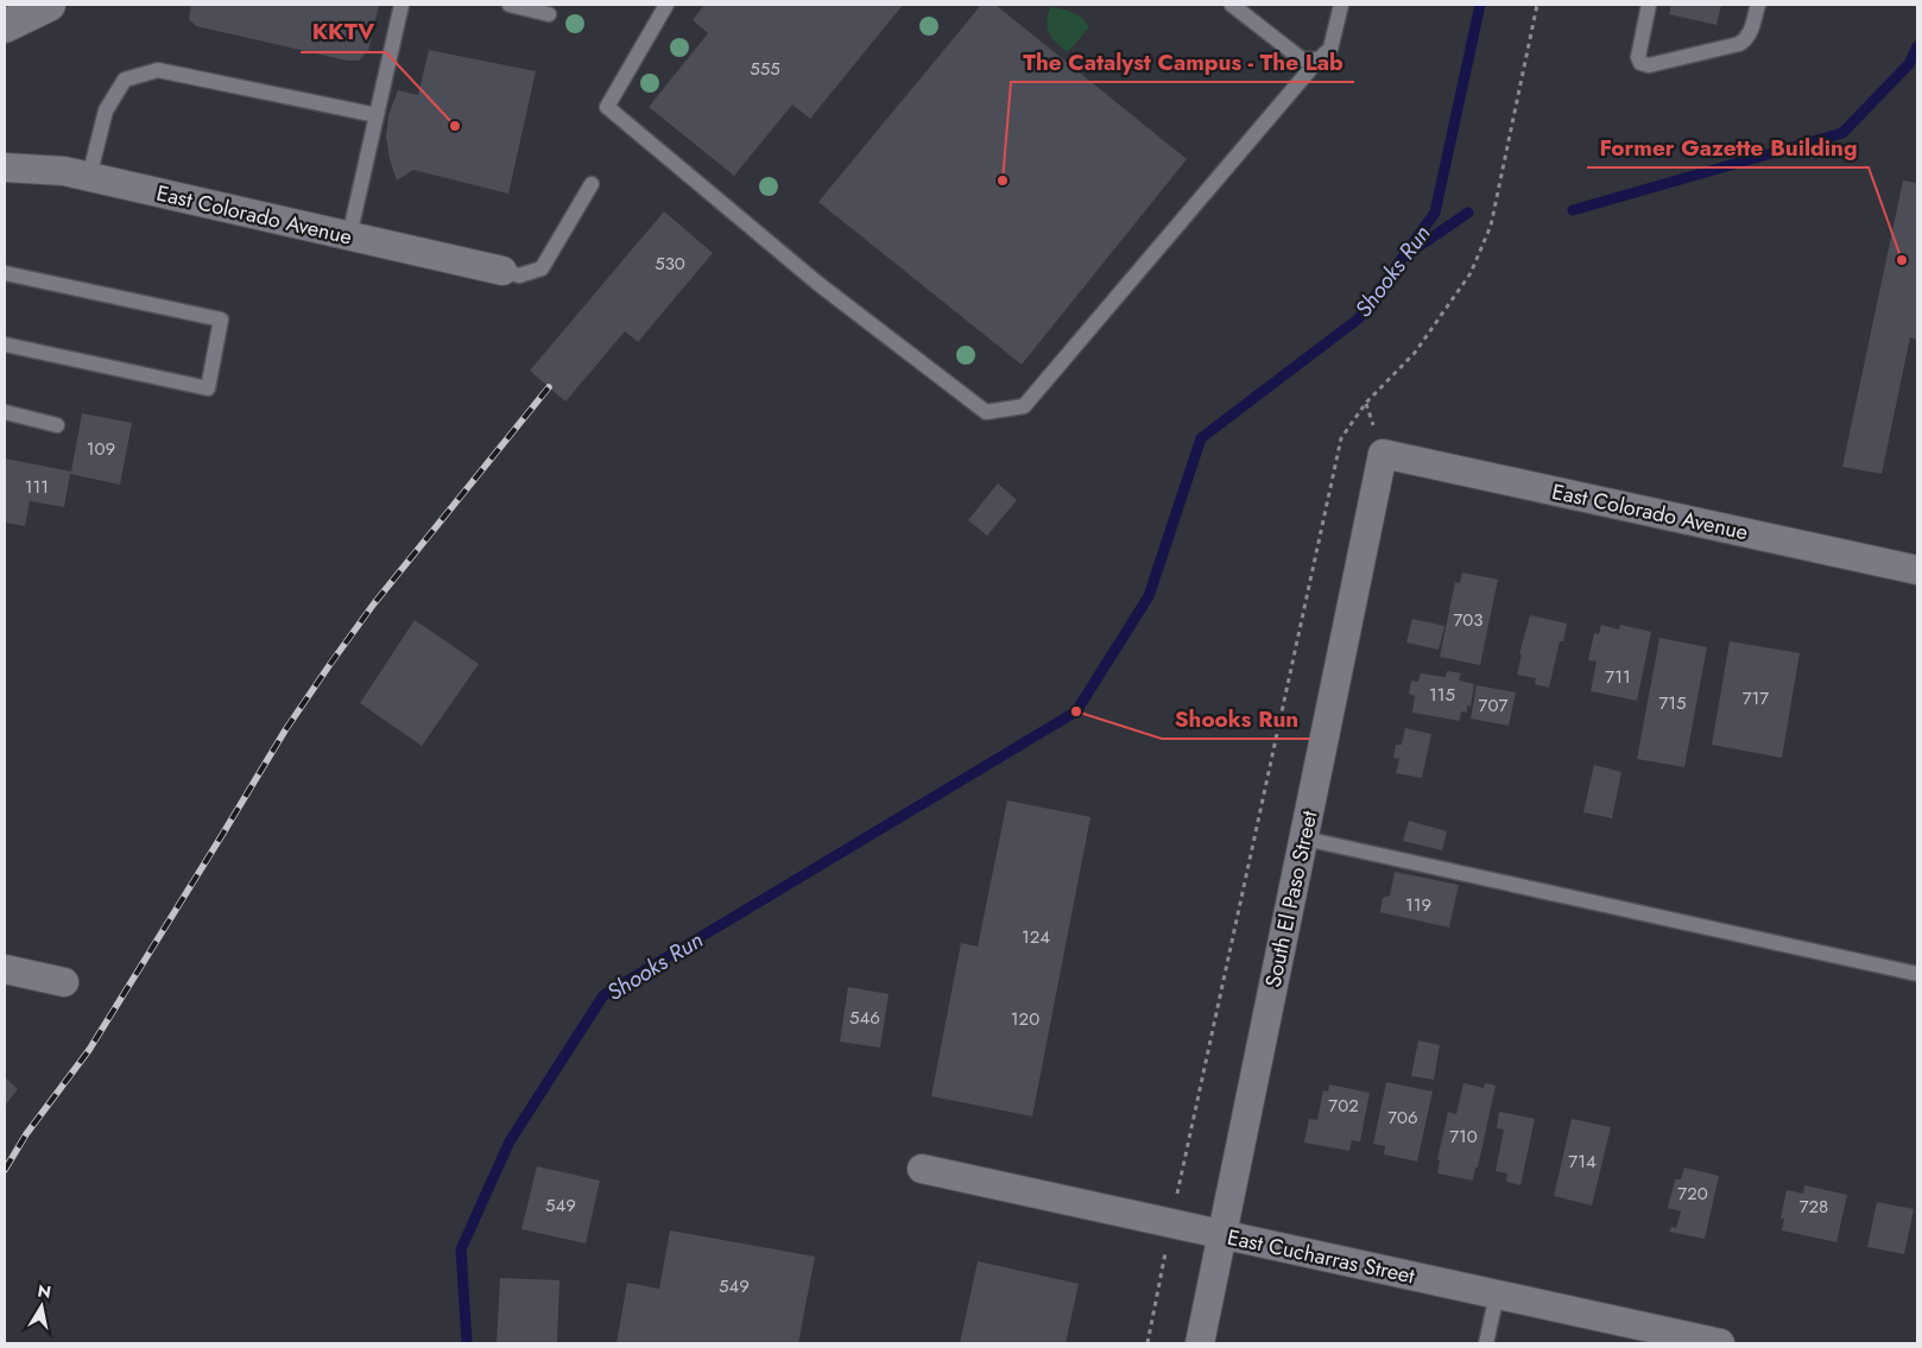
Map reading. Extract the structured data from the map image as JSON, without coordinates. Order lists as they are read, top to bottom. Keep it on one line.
{"streets":{"street":["East Colorado Avenue","South El Paso Street","East Cucharras Street"]},"crossings":[["East Colorado Avenue","South El Paso Street"],["South El Paso Street","East Cucharras Street"]],"water":["Shooks Run"],"places":["KKTV","The Catalyst Campus - The Lab","Former Gazette Building","Shooks Run"],"house_numbers":["555","530","109","111","703","711","115","717","715","707","119","124","546","120","702","706","710","714","720","549","728","549"],"north":"top"}
